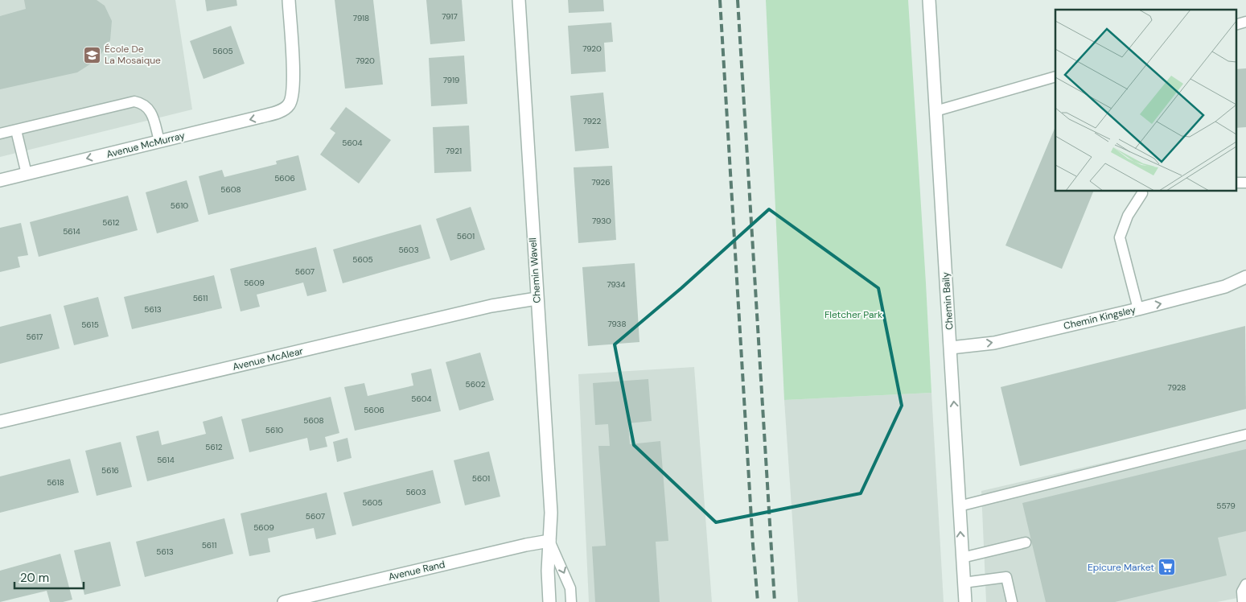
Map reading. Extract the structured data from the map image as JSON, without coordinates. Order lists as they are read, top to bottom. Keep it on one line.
{"streets":{"street":["Avenue McMurray","Chemin Wavell","Chemin Baily","Chemin Kingsley","Avenue McAlear","Avenue Rand"]},"crossings":[["Chemin Wavell","Avenue McAlear"],["Chemin Wavell","Avenue Rand"],["Chemin Baily","Chemin Kingsley"]],"one_way":["Avenue McMurray","Chemin Kingsley"],"parks":["Fletcher Park"],"places":{"school or university":["École De La Mosaique"],"supermarket":["Epicure Market"]},"house_numbers":["7917","7918","7920","5605","7920","7919","7922","5604","7921","5606","7926","5608","5610","7930","5612","5614","5601","5603","5605","5607","5609","7934","5611","5613","7938","5615","5617","5602","7928","5604","5606","5608","5610","5612","5614","5616","5601","5618","5603","5605","5579","5607","5609","5611","5613"],"scale_bar":"20 m"}
